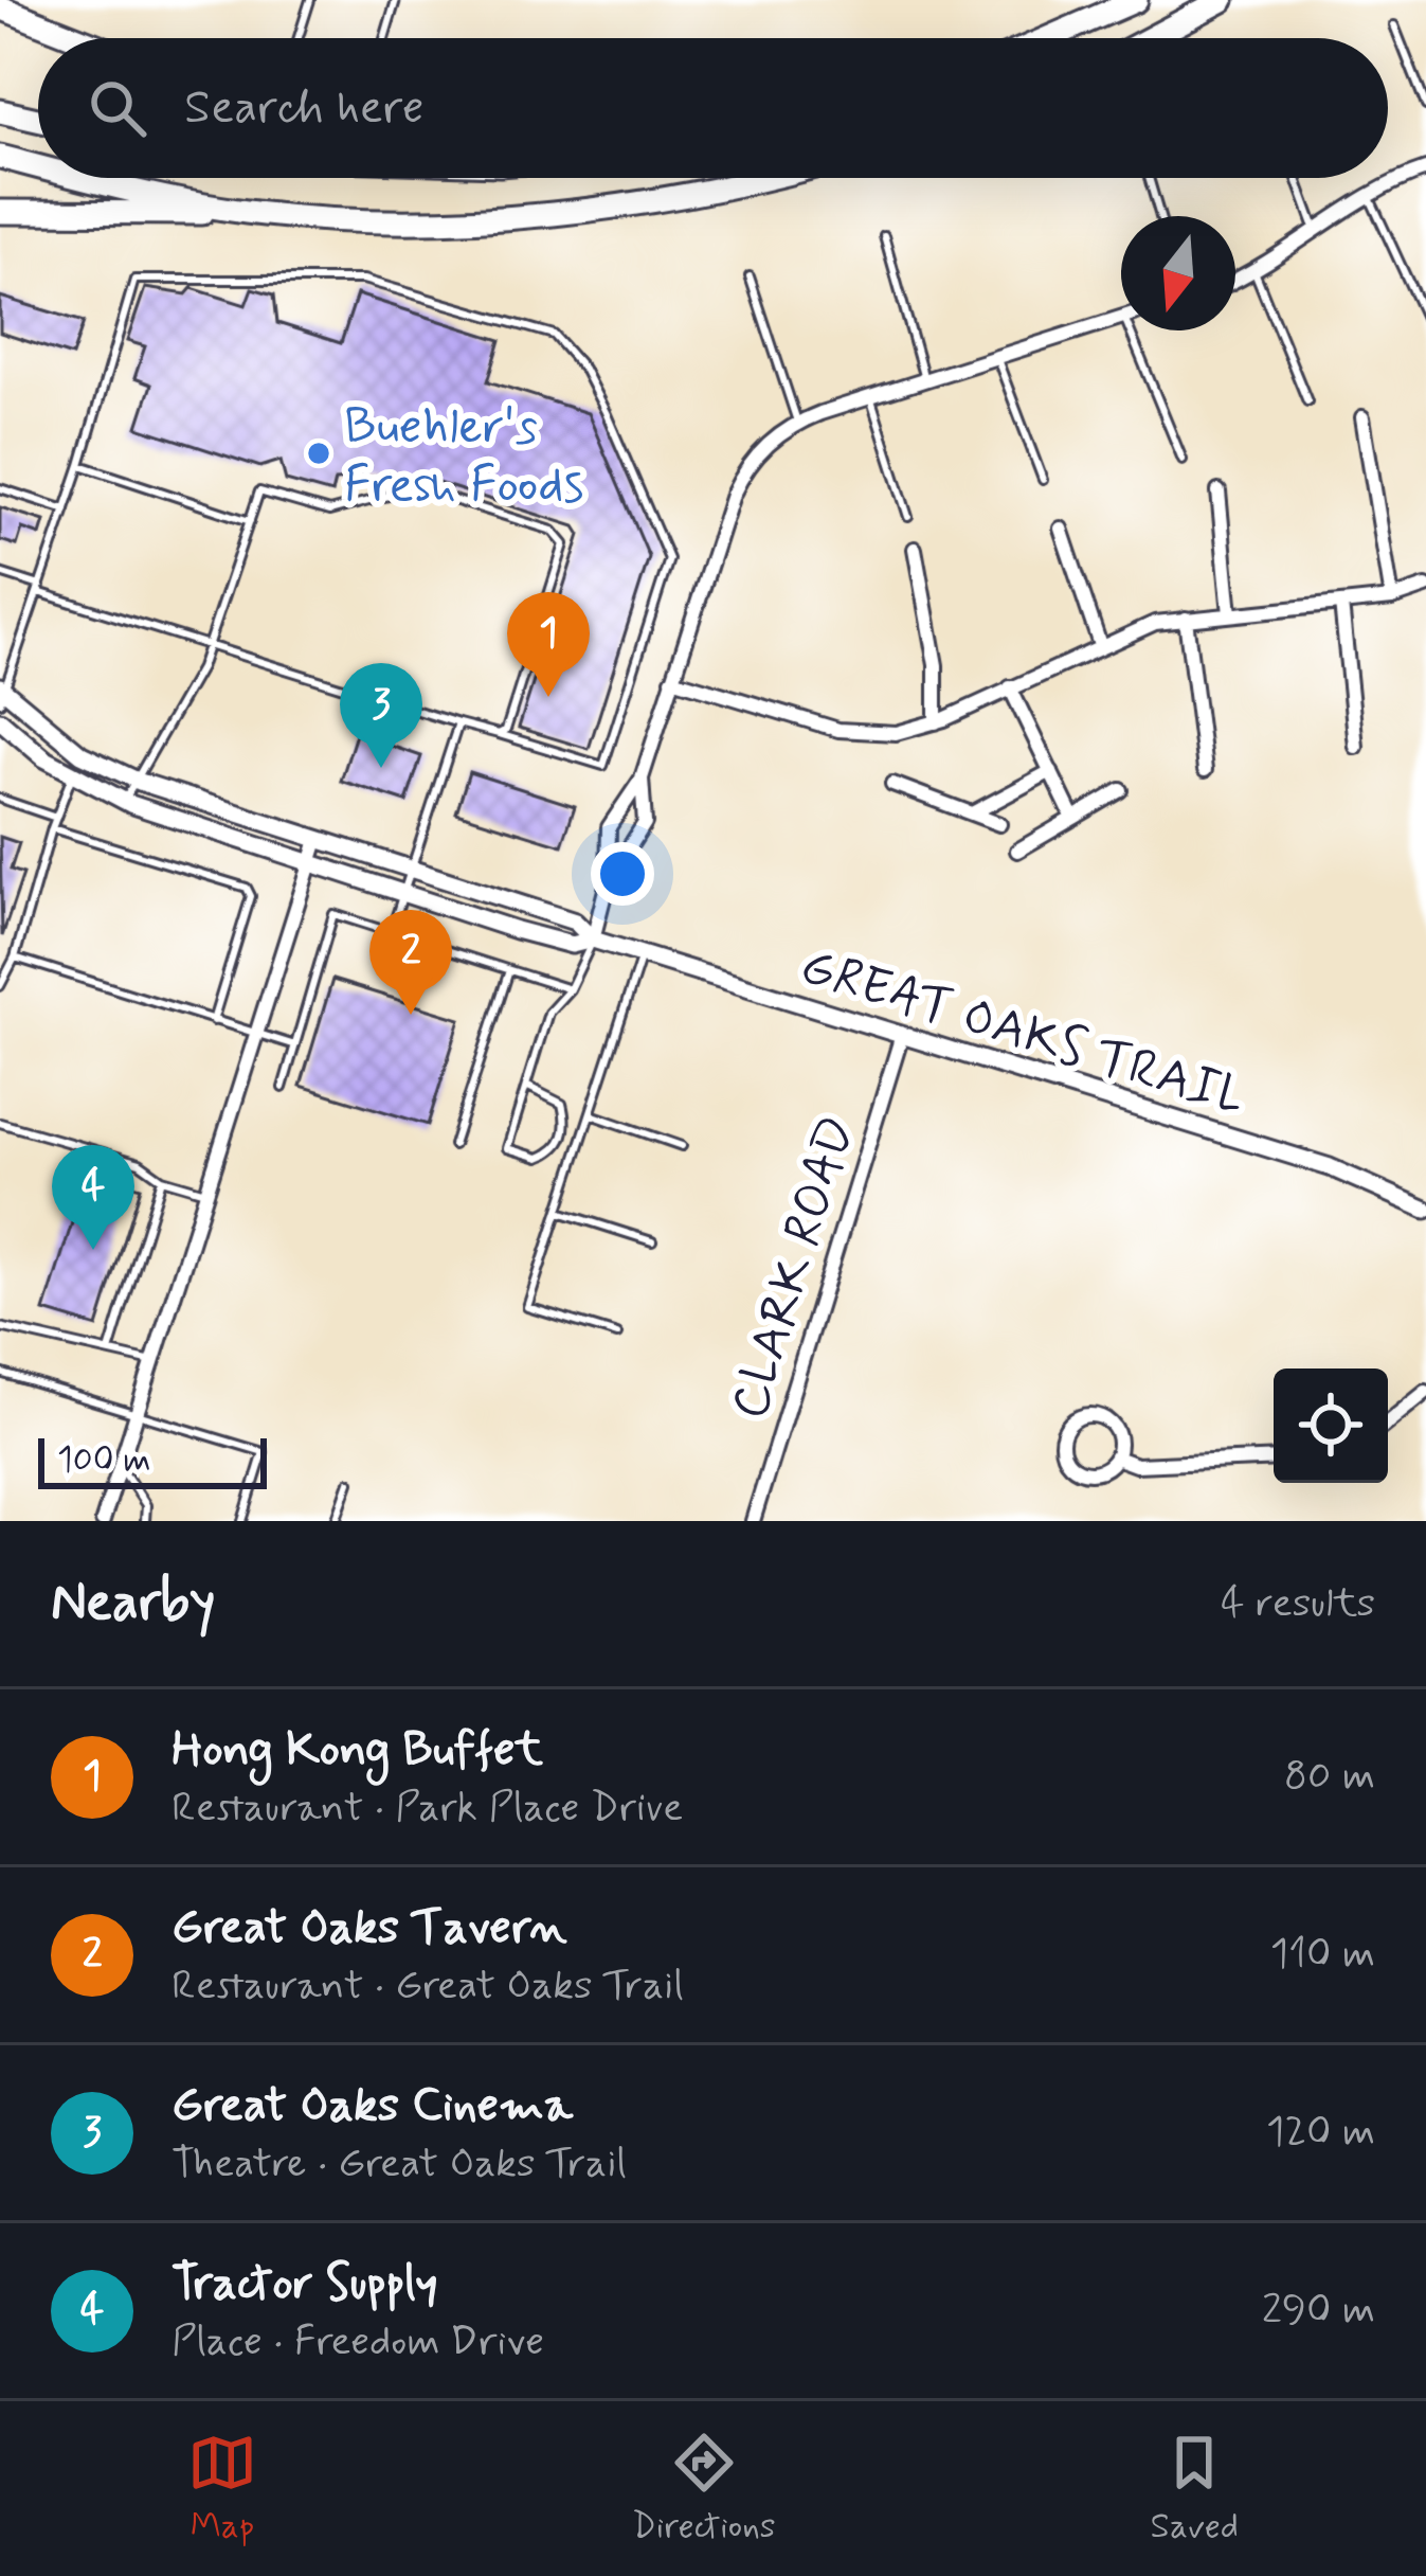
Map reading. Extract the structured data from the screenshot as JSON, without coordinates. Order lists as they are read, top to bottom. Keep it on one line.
{"streets":{"street":["GREAT OAKS TRAIL","CLARK ROAD"]},"crossings":[["GREAT OAKS TRAIL","CLARK ROAD"]],"places":["Buehler's Fresh Foods"],"scale_bar":"100 m","north":"bottom","page":{"search":"Search here","pins":["1","3","2","4"],"scale":"100 m","heading":["Nearby","4 results"],"list":[{"mark":"1","name":"Hong Kong Buffet","note":"Restaurant · Park Place Drive","value":"80 m"},{"mark":"2","name":"Great Oaks Tavern","note":"Restaurant · Great Oaks Trail","value":"110 m"},{"mark":"3","name":"Great Oaks Cinema","note":"Theatre · Great Oaks Trail","value":"120 m"},{"mark":"4","name":"Tractor Supply","note":"Place · Freedom Drive","value":"290 m"}],"nav":["Map","Directions","Saved"]}}
